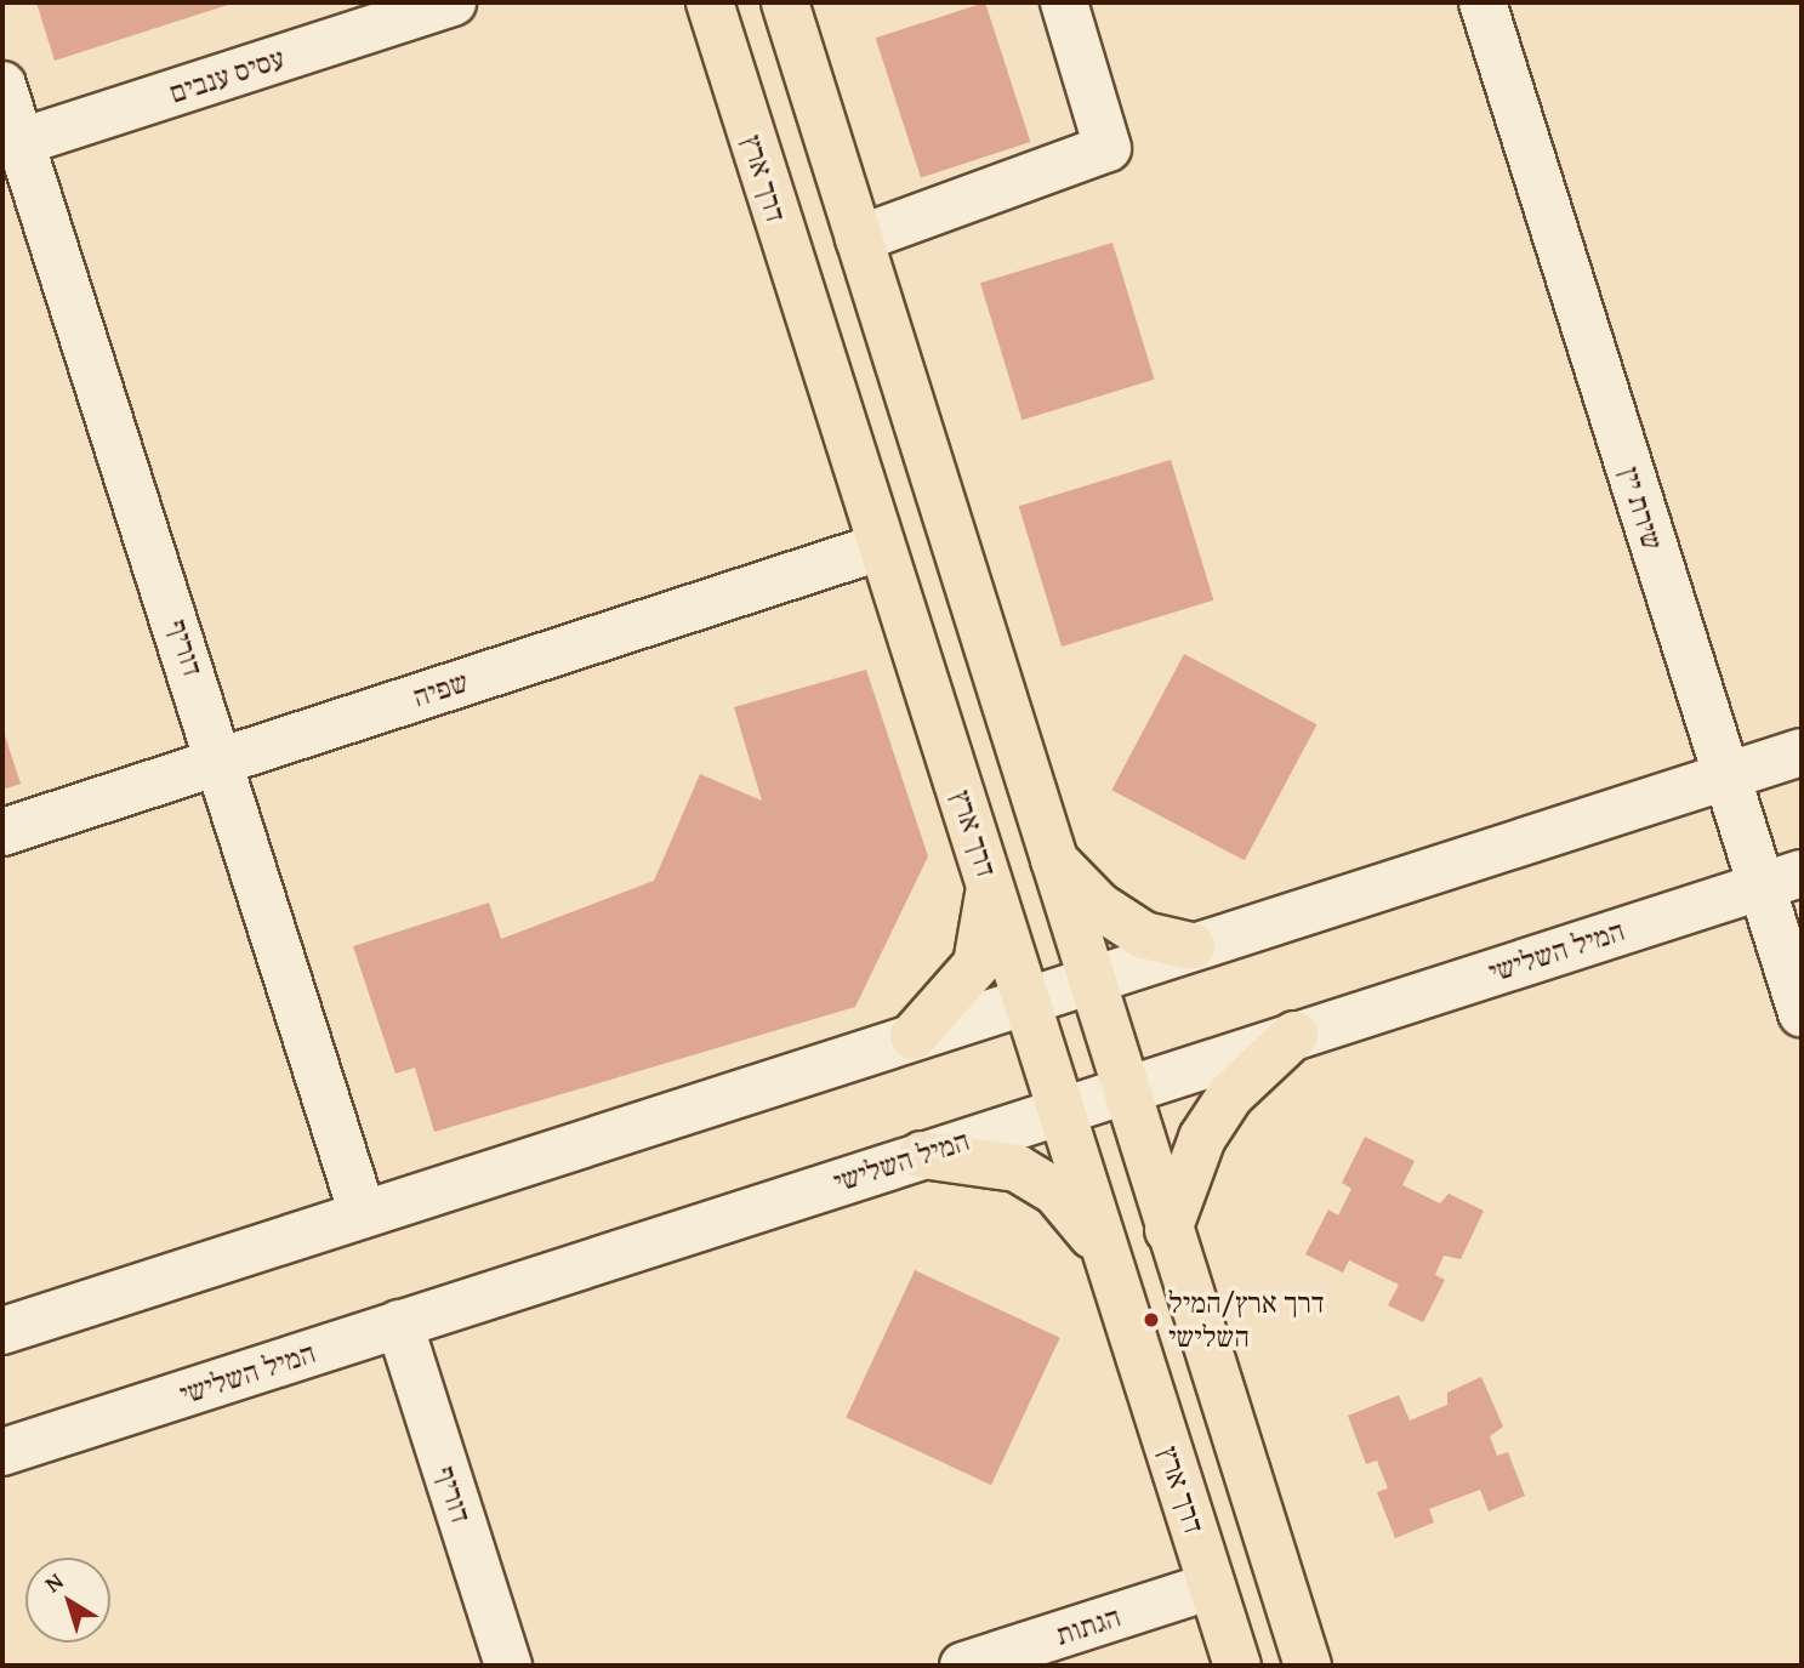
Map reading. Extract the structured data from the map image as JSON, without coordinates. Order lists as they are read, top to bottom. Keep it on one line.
{"streets":{"main road":["דרך ארץ"],"street":["עסיס ענבים","שירת יין","דוריף","שפיה","המיל השלישי","הגתות"]},"crossings":[["עסיס ענבים","דוריף"],["דרך ארץ","שפיה"],["דרך ארץ","המיל השלישי"],["דרך ארץ","הגתות"],["שירת יין","המיל השלישי"],["דוריף","שפיה"],["דוריף","המיל השלישי"]],"places":["דרך ארץ/המיל השלישי"],"north":"top left"}
